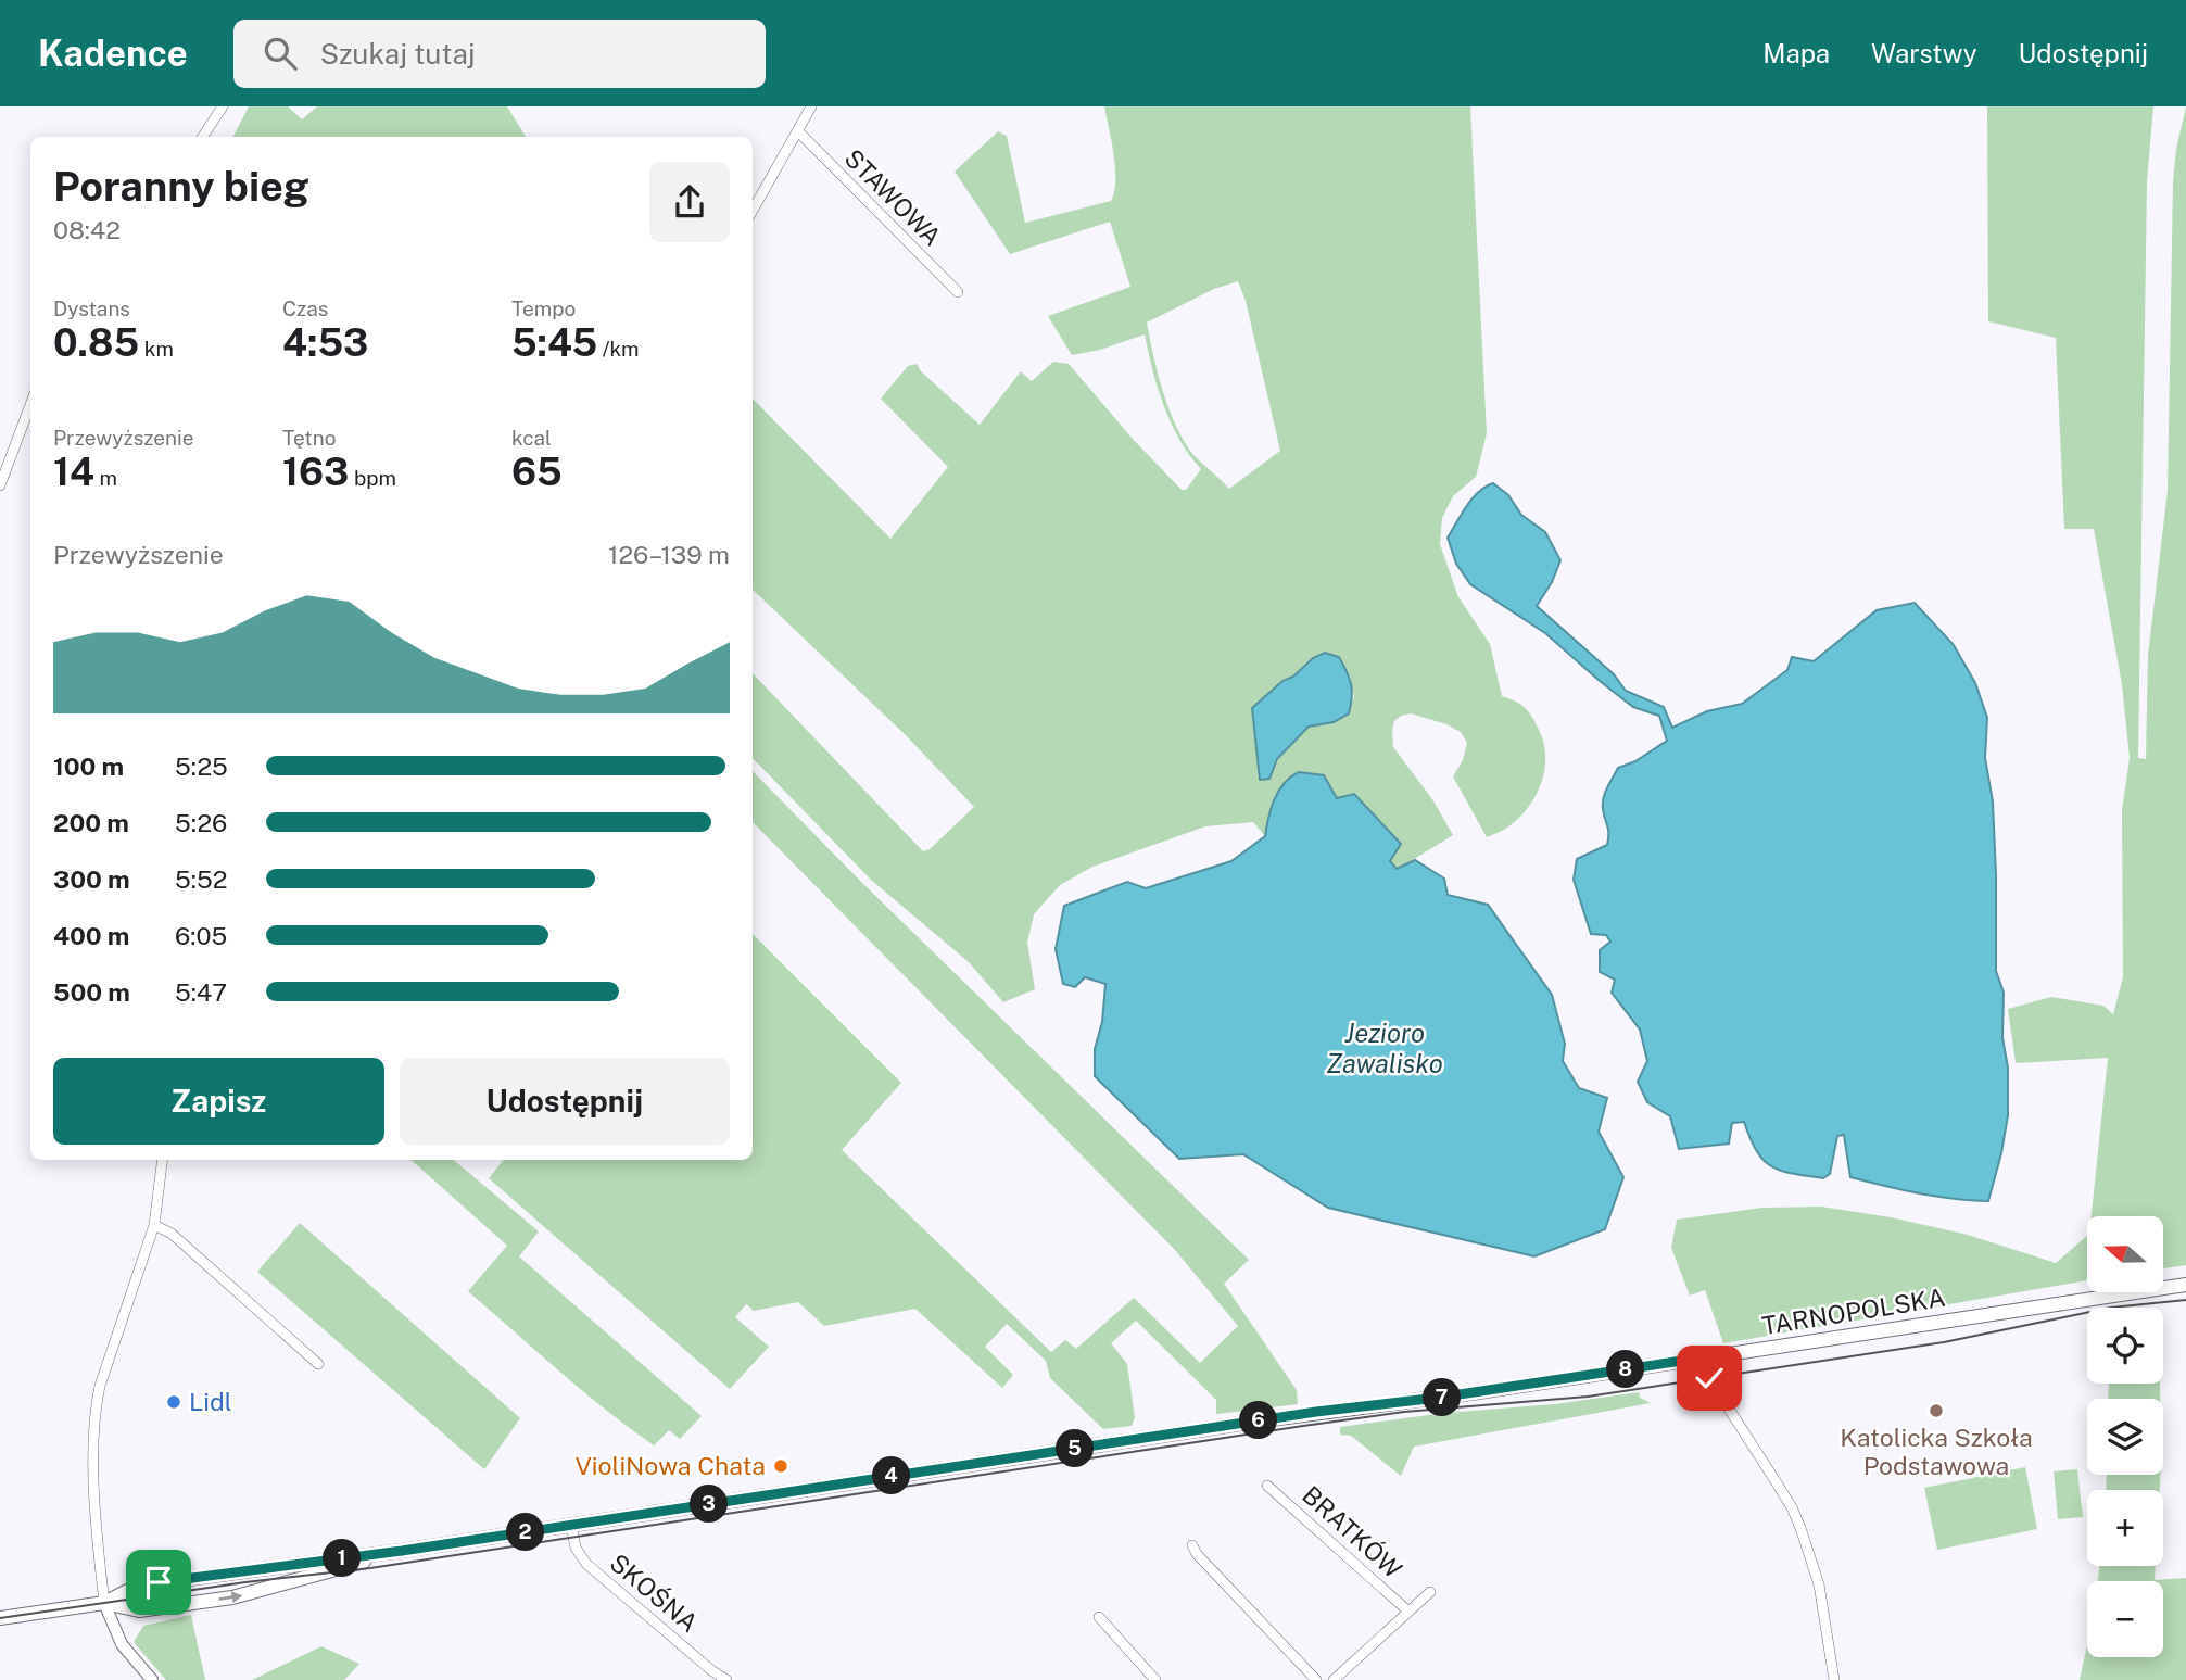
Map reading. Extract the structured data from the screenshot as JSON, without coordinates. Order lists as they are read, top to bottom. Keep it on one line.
{"streets":{"main road":["TARNOPOLSKA"],"street":["STAWOWA","BRATKÓW","SKOŚNA"]},"crossings":[["TARNOPOLSKA","SKOŚNA"]],"water":["Jezioro Zawalisko"],"places":["Lidl","Katolicka Szkoła Podstawowa","VioliNowa Chata"],"north":"left","page":{"header":"Kadence","search":"Szukaj tutaj","nav":["Mapa","Warstwy","Udostępnij"],"heading":["Poranny bieg","08:42"],"stats":[["Dystans","0.85 km"],["Czas","4:53"],["Tempo","5:45 /km"],["Przewyższenie","14 m"],["Tętno","163 bpm"],["kcal","65"]],"chart":["Przewyższenie","126–139 m"],"list":[{"name":"100 m","note":"5:25"},{"name":"200 m","note":"5:26"},{"name":"300 m","note":"5:52"},{"name":"400 m","note":"6:05"},{"name":"500 m","note":"5:47"}],"buttons":["Zapisz","Udostępnij"],"map_buttons":["+","−"],"pins":["8","7","6","5","4","3","2","1"]}}
